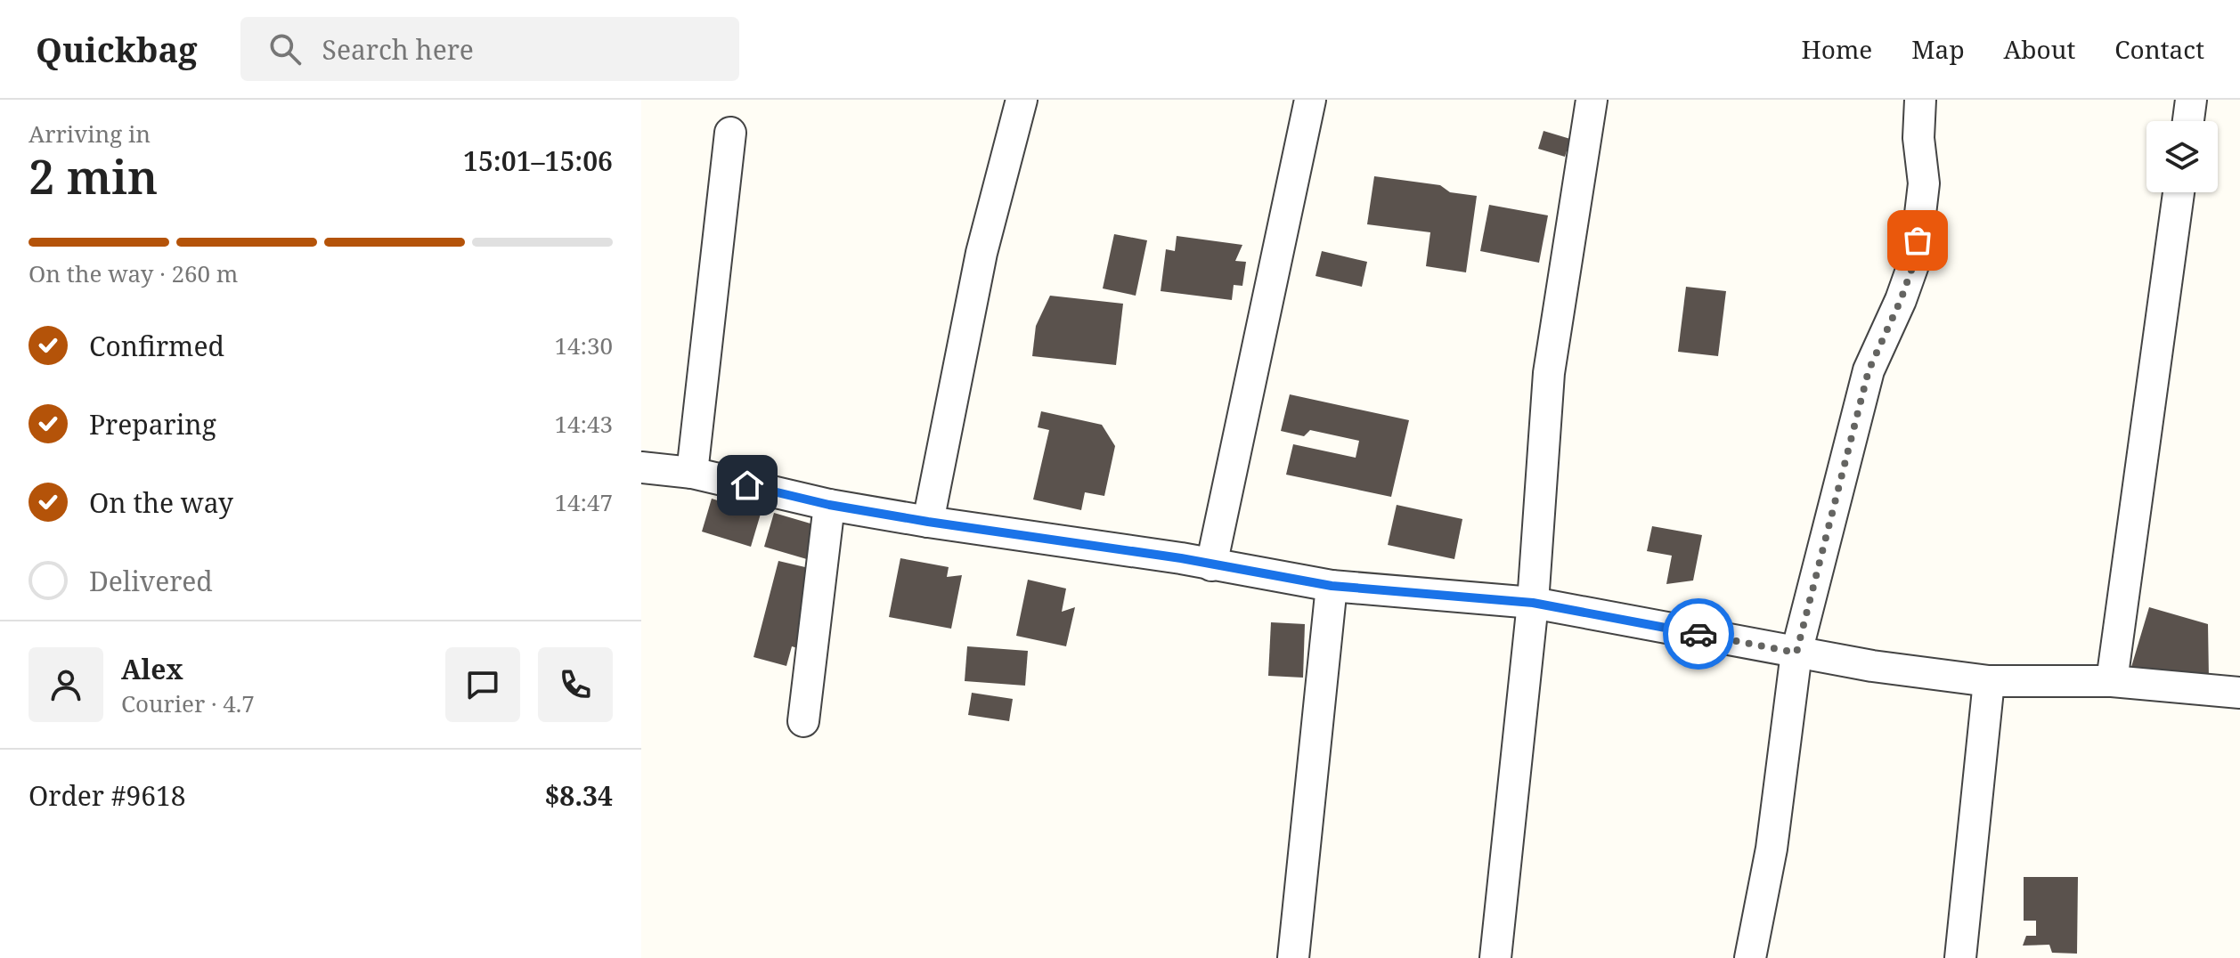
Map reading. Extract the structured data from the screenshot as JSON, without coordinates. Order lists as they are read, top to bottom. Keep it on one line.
{"page":{"header":"Quickbag","search":"Search here","nav":["Home","Map","About","Contact"],"heading":["2 min","Arriving in","15:01–15:06"],"panel":["Alex","Courier · 4.7","Order #9618","$8.34"],"bar":"On the way · 260 m","list":[["Confirmed","14:30"],["Preparing","14:43"],["On the way","14:47"],"Delivered"]}}
